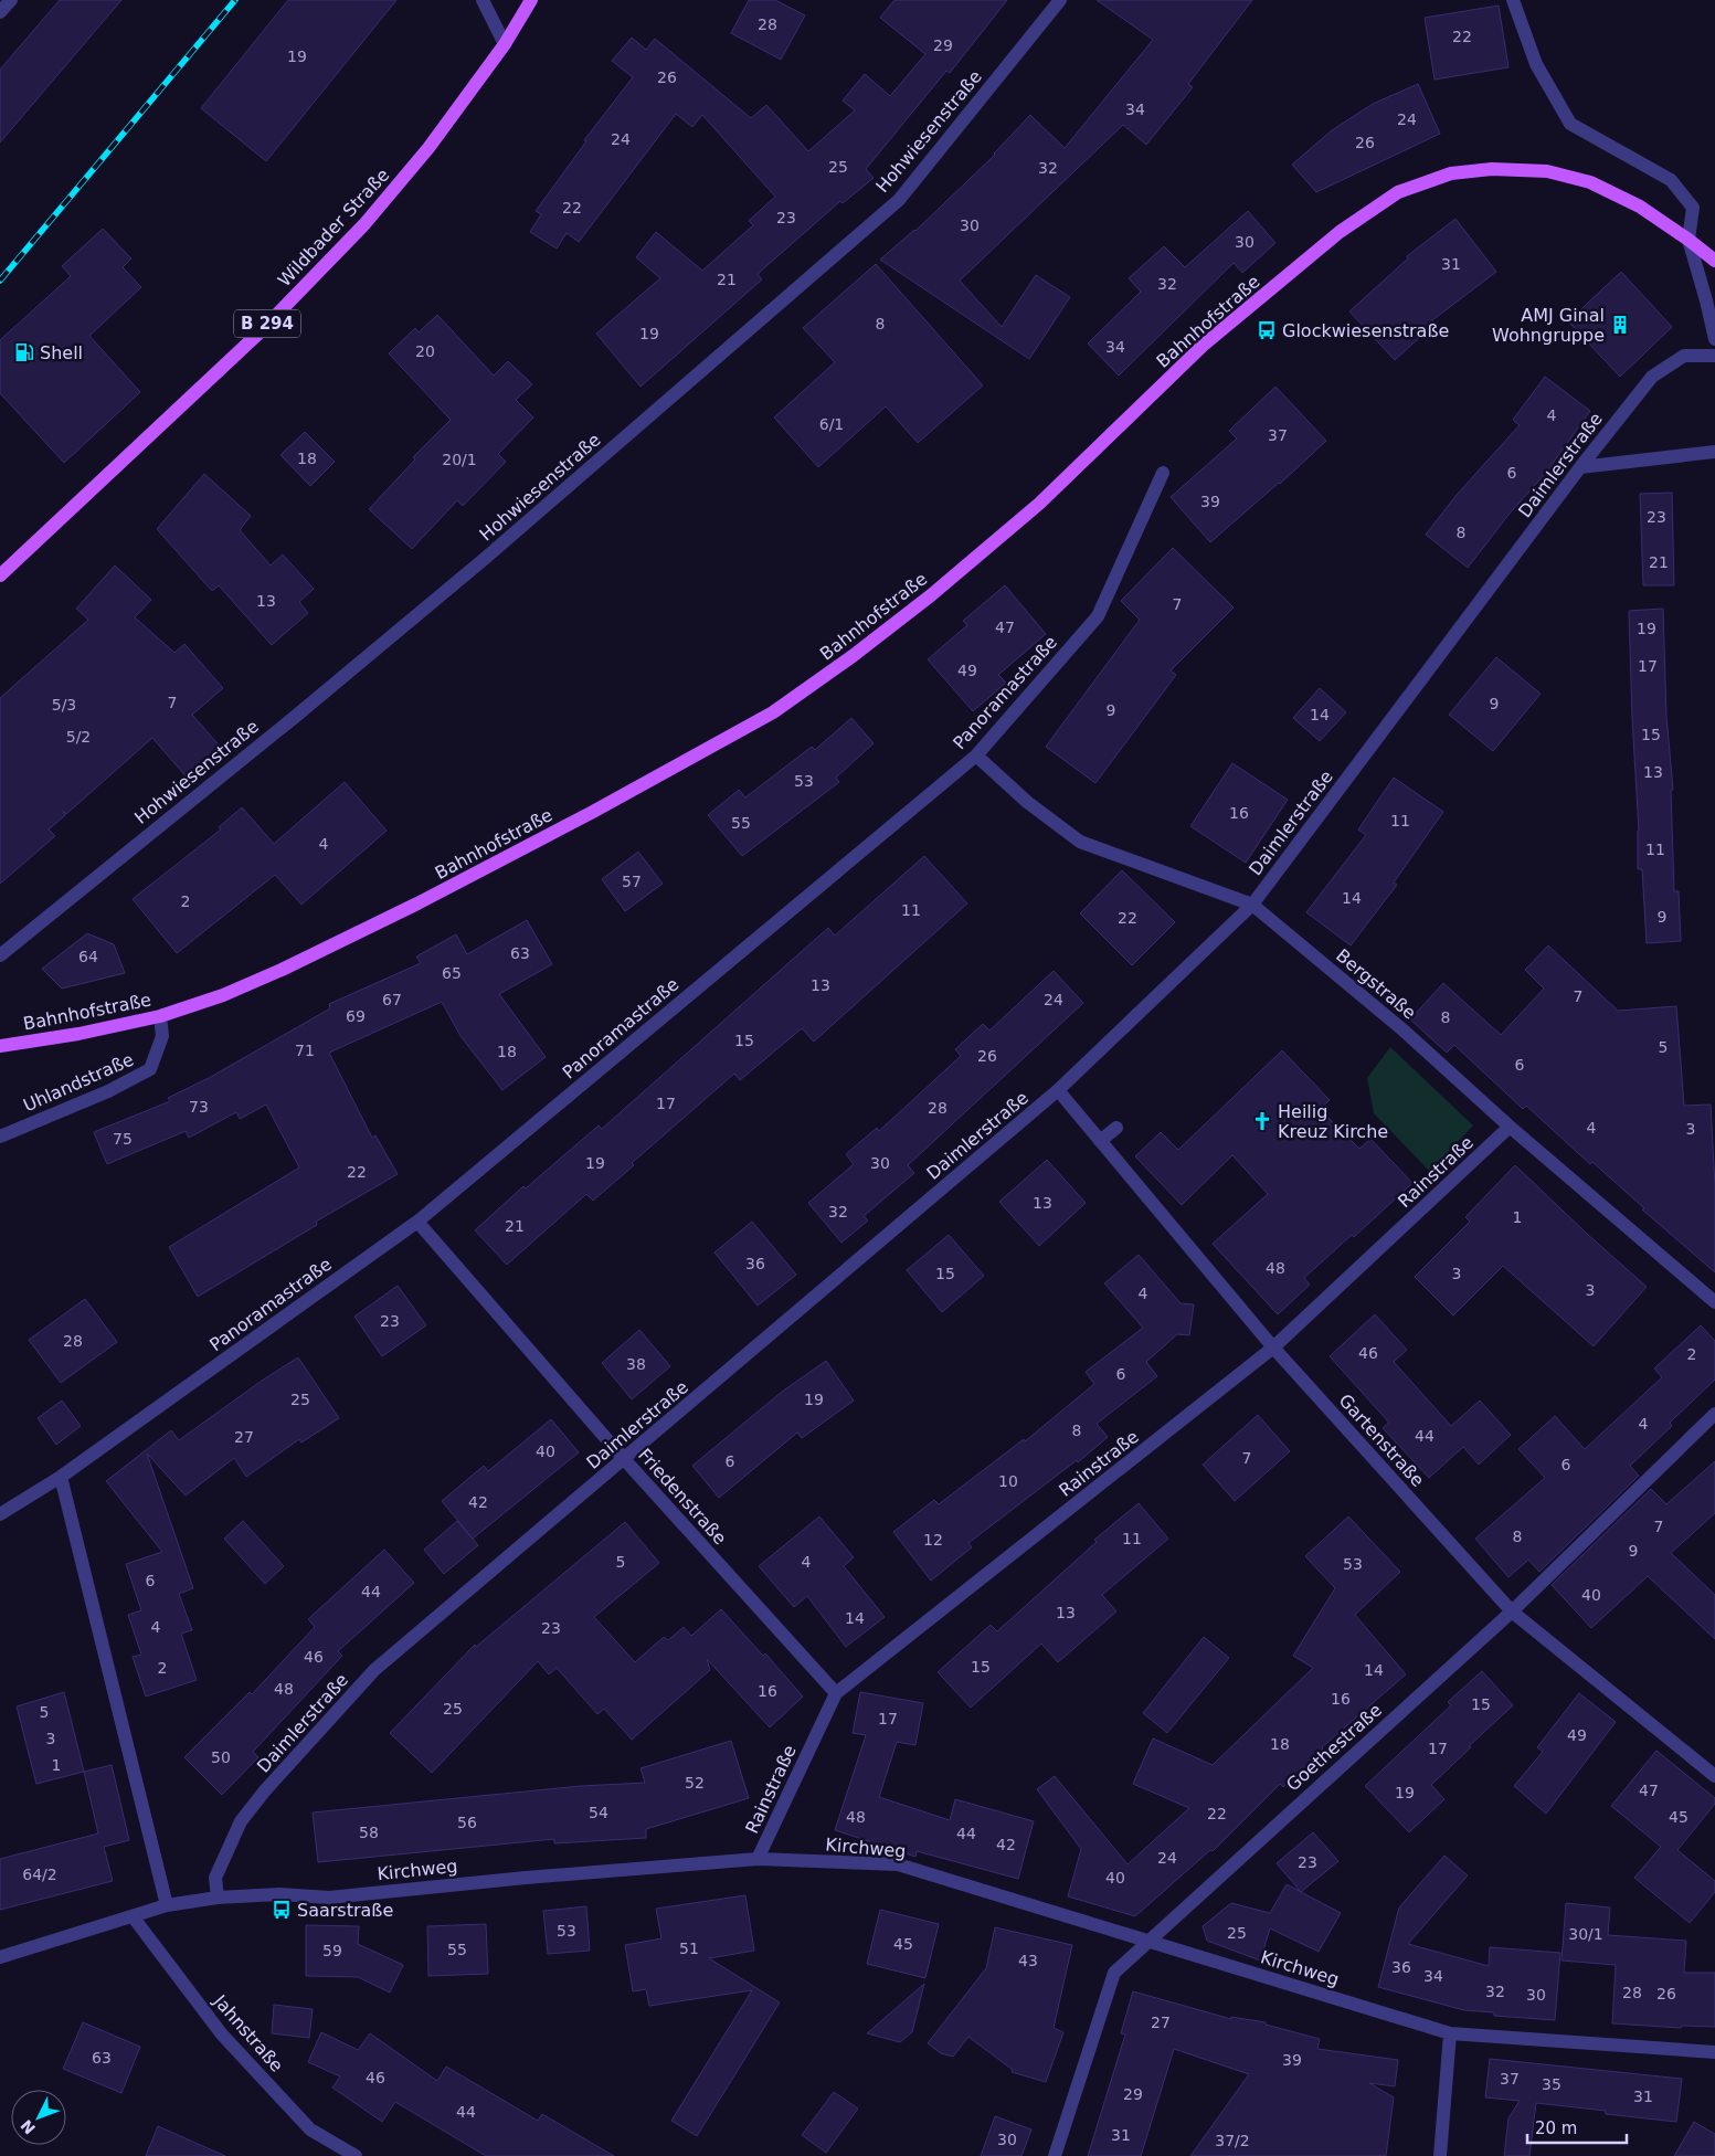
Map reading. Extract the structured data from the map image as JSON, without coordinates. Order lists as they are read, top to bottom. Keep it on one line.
{"streets":{"main road":["Wildbader Straße","Bahnhofstraße","B 294"],"street":["Hohwiesenstraße","Daimlerstraße","Panoramastraße","Bergstraße","Uhlandstraße","Rainstraße","Gartenstraße","Friedenstraße","Goethestraße","Kirchweg","Jahnstraße"]},"crossings":[["Bahnhofstraße","Uhlandstraße"],["Daimlerstraße","Bergstraße"],["Daimlerstraße","Gartenstraße"],["Daimlerstraße","Friedenstraße"],["Daimlerstraße","Kirchweg"],["Panoramastraße","Bergstraße"],["Panoramastraße","Friedenstraße"],["Bergstraße","Rainstraße"],["Rainstraße","Gartenstraße"],["Rainstraße","Friedenstraße"],["Rainstraße","Kirchweg"],["Gartenstraße","Goethestraße"],["Goethestraße","Kirchweg"],["Kirchweg","Jahnstraße"]],"places":{"building":["AMJ Ginal Wohngruppe"],"bus stop":["Glockwiesenstraße","Saarstraße"],"fuel station":["Shell"],"church":["Heilig Kreuz Kirche"]},"house_numbers":["28","22","29","19","26","34","24","24","26","25","32","22","23","30","30","31","21","32","8","19","34","20","4","6/1","37","18","20/1","6","39","23","8","21","13","7","47","19","17","49","7","9","5/3","9","14","15","5/2","13","53","16","11","55","4","11","57","14","2","11","9","22","63","64","65","13","7","67","24","69","8","15","5","71","18","26","6","17","73","28","4","3","75","19","30","22","13","32","1","21","36","48","15","3","3","4","23","28","46","2","38","6","25","19","4","8","44","27","40","7","6","6","10","42","7","8","11","12","9","5","4","53","6","44","40","13","14","4","23","46","15","2","14","48","16","16","15","25","5","17","49","3","18","17","50","1","52","47","19","54","22","48","45","56","58","44","42","24","23","64/2","40","53","25","30/1","45","51","55","59","43","36","34","32","28","26","30","27","63","39","46","37","35","29","31","44","31","30","37/2"],"scale_bar":"20 m","north":"bottom left"}
